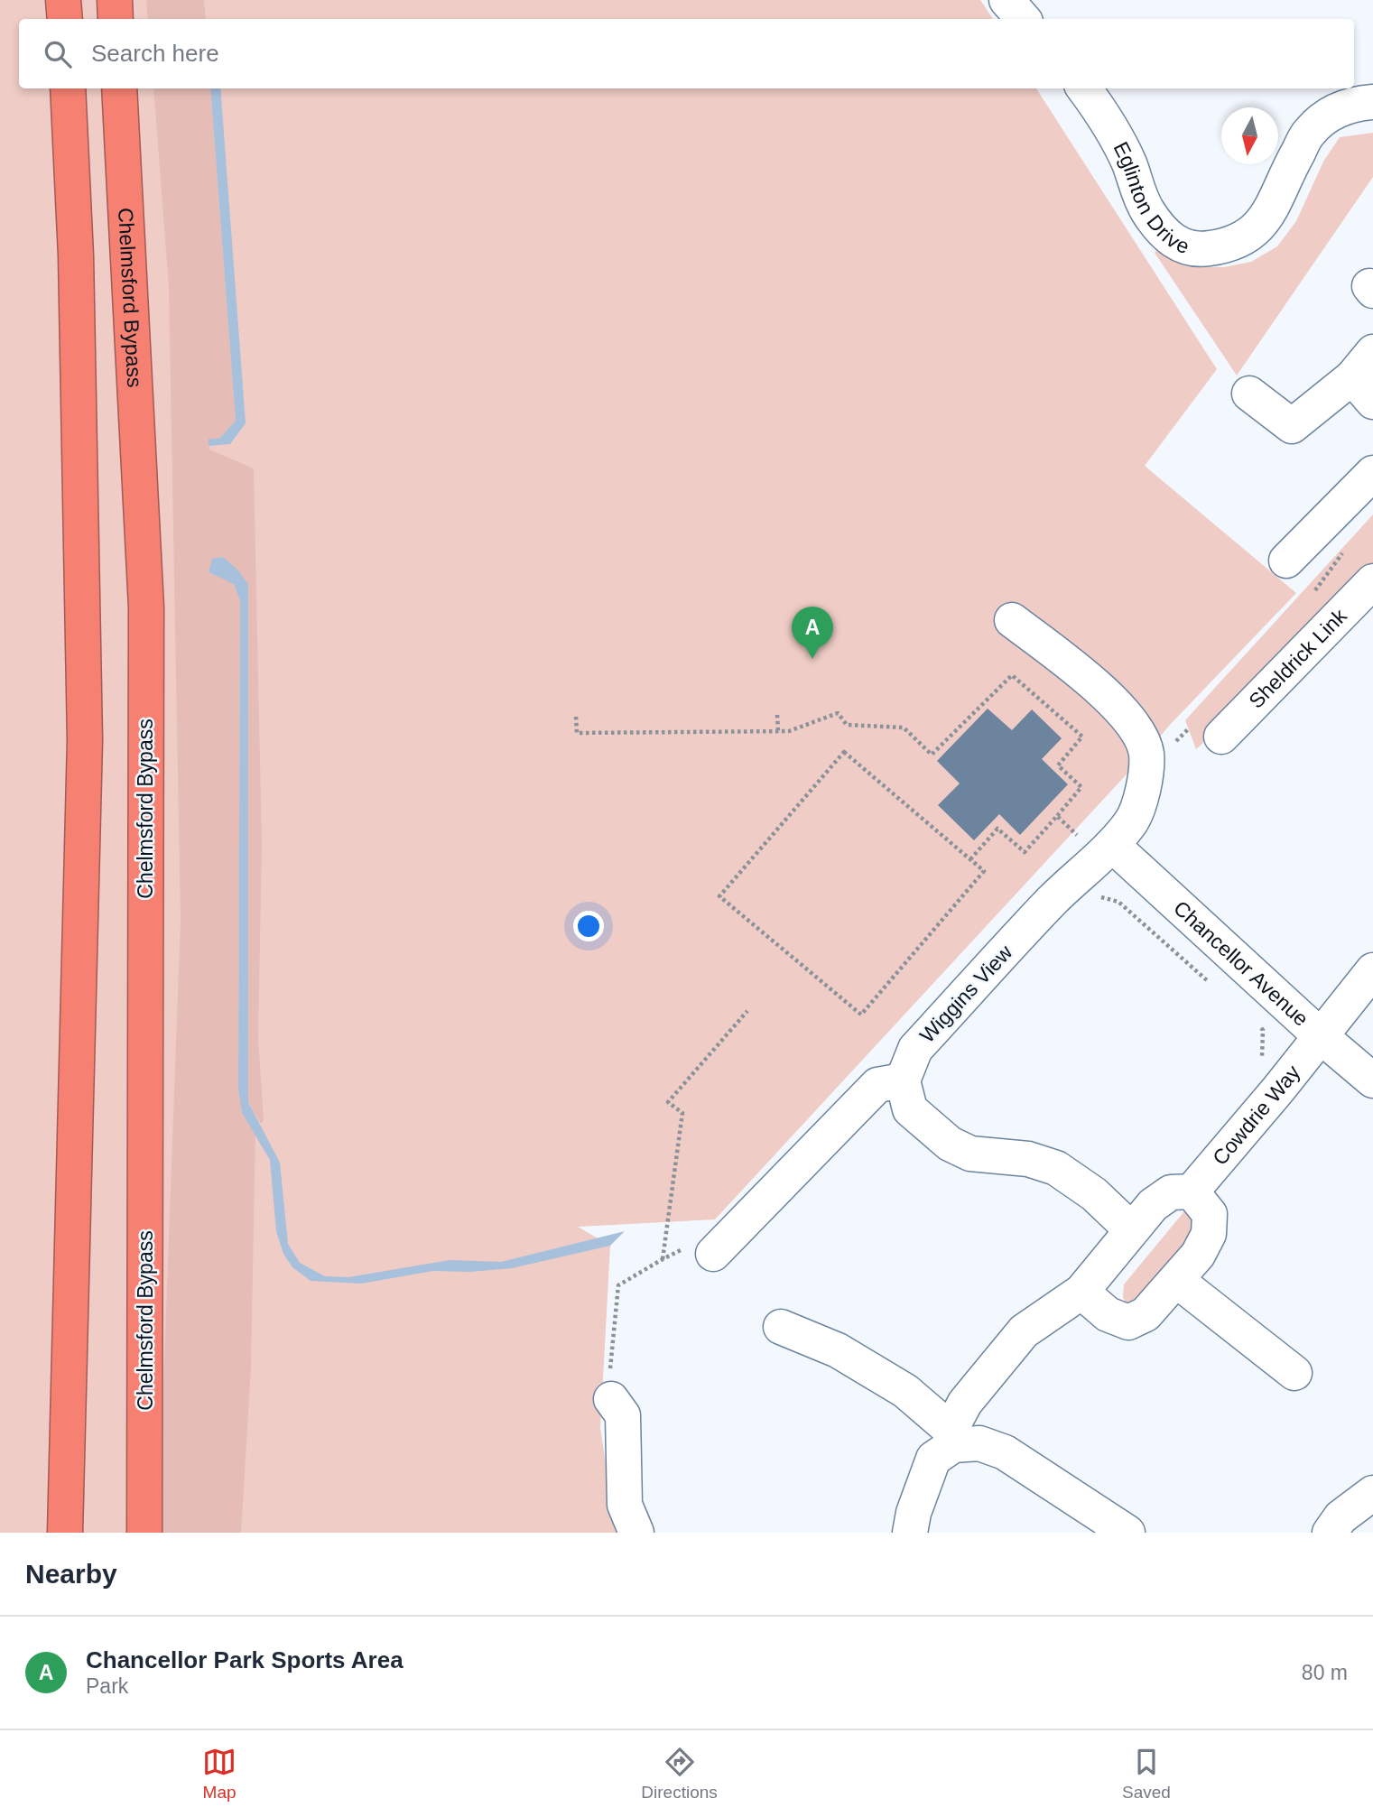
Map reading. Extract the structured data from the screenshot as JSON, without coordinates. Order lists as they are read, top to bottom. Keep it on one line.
{"streets":{"highway":["Chelmsford Bypass"],"street":["Eglinton Drive","Sheldrick Link","Chancellor Avenue","Wiggins View","Cowdrie Way"]},"crossings":[["Chancellor Avenue","Wiggins View"],["Chancellor Avenue","Cowdrie Way"]],"north":"bottom","page":{"search":"Search here","pins":"A","heading":"Nearby","list":[{"mark":"A","name":"Chancellor Park Sports Area","note":"Park","value":"80 m"}],"nav":["Map","Directions","Saved"]}}
